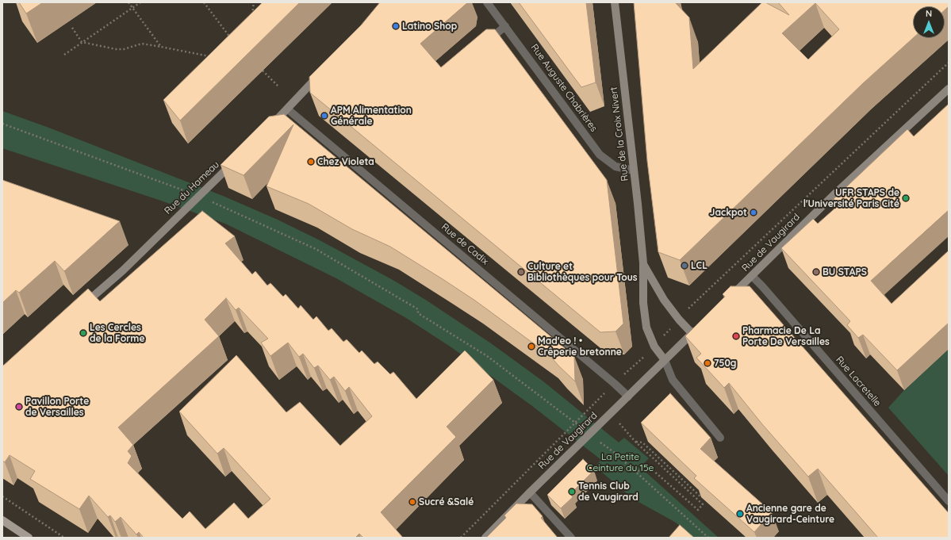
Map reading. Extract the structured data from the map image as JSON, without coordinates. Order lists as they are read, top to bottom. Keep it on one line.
{"streets":{"street":["Rue Auguste Chabrières","Rue de la Croix Nivert","Rue du Hameau","Rue de Vaugirard","Rue de Cadix","Rue Lacretelle"]},"crossings":[["Rue Auguste Chabrières","Rue de la Croix Nivert"],["Rue de la Croix Nivert","Rue de Vaugirard"],["Rue de Vaugirard","Rue de Cadix"],["Rue de Vaugirard","Rue Lacretelle"]],"parks":["La Petite Ceinture du 15e"],"places":["Latino Shop","APM Alimentation Générale","Chez Violeta","UFR STAPS de l'Université Paris Cité","Jackpot","LCL","Culture et Bibliothèques pour Tous","BU STAPS","Les Cercles de la Forme","Pharmacie De La Porte De Versailles","Mad'eo ! • Crêperie bretonne","750g","Pavillon Porte de Versailles","Tennis Club de Vaugirard","Sucré &Salé","Ancienne gare de Vaugirard-Ceinture"],"north":"top"}
